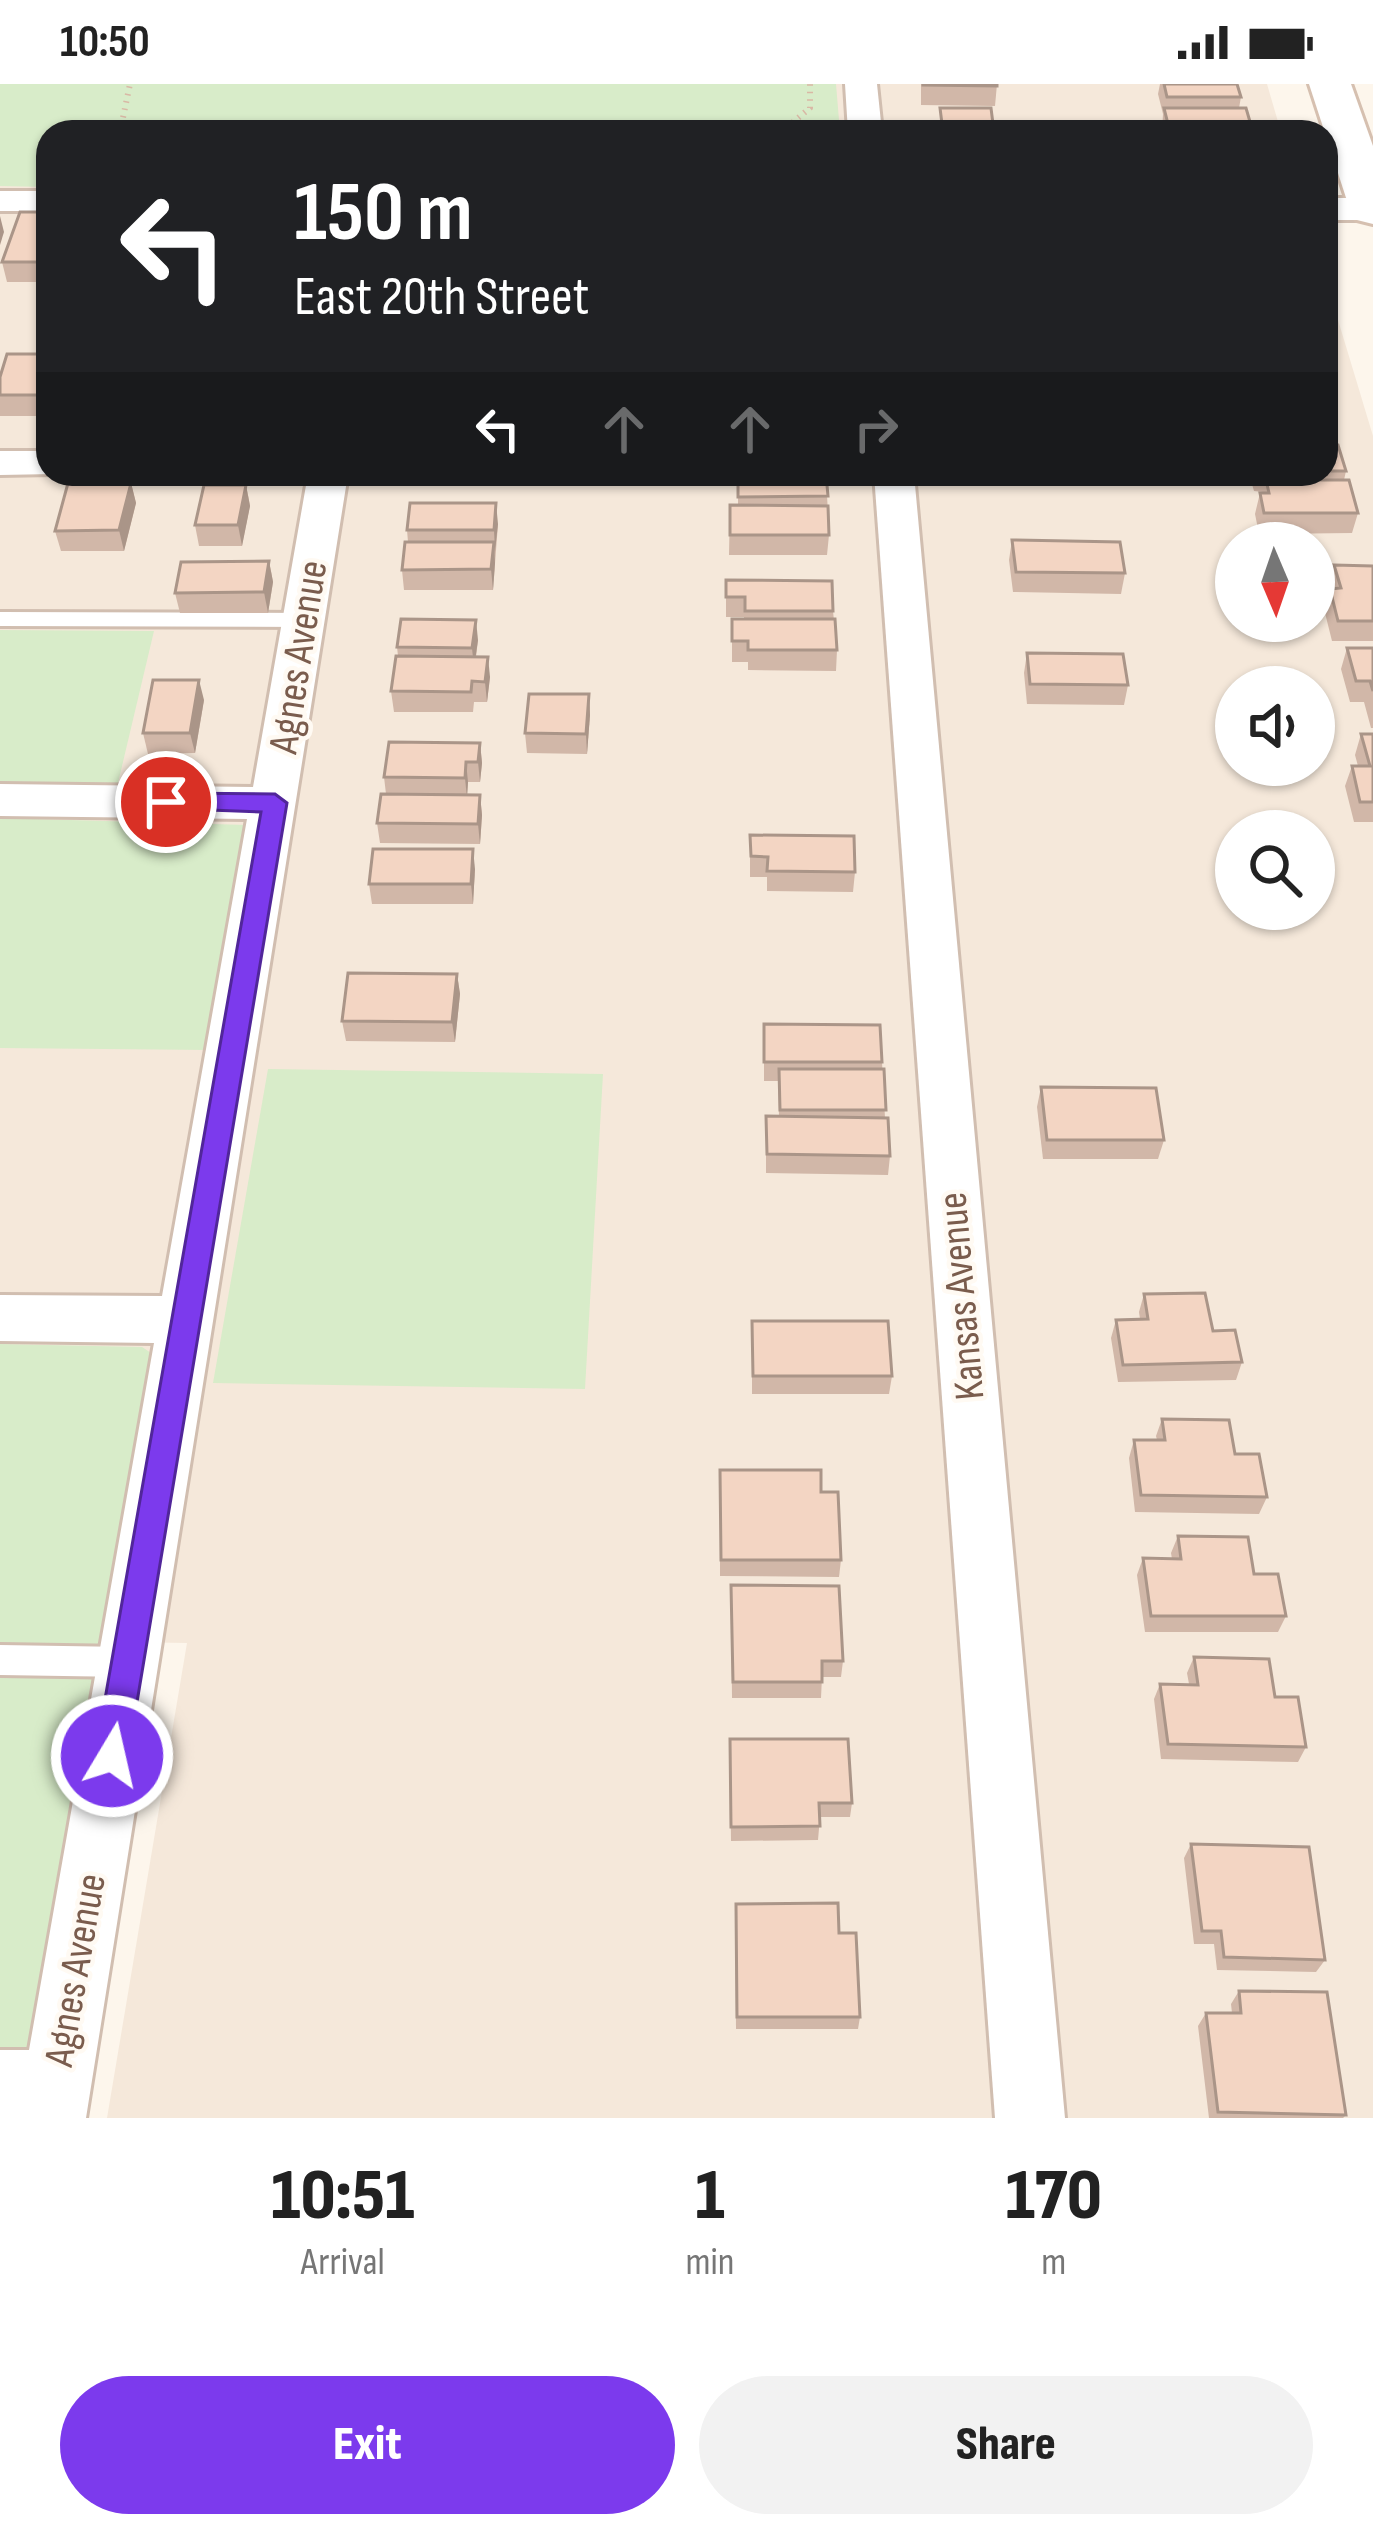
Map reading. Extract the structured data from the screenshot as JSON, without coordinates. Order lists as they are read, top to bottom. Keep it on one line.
{"streets":{"street":["Agnes Avenue","Kansas Avenue"]},"north":"bottom","page":{"status":"10:50","turn":["150 m","East 20th Street"],"eta":["10:51","Arrival","1","min","170","m"],"buttons":["Exit","Share"]}}
